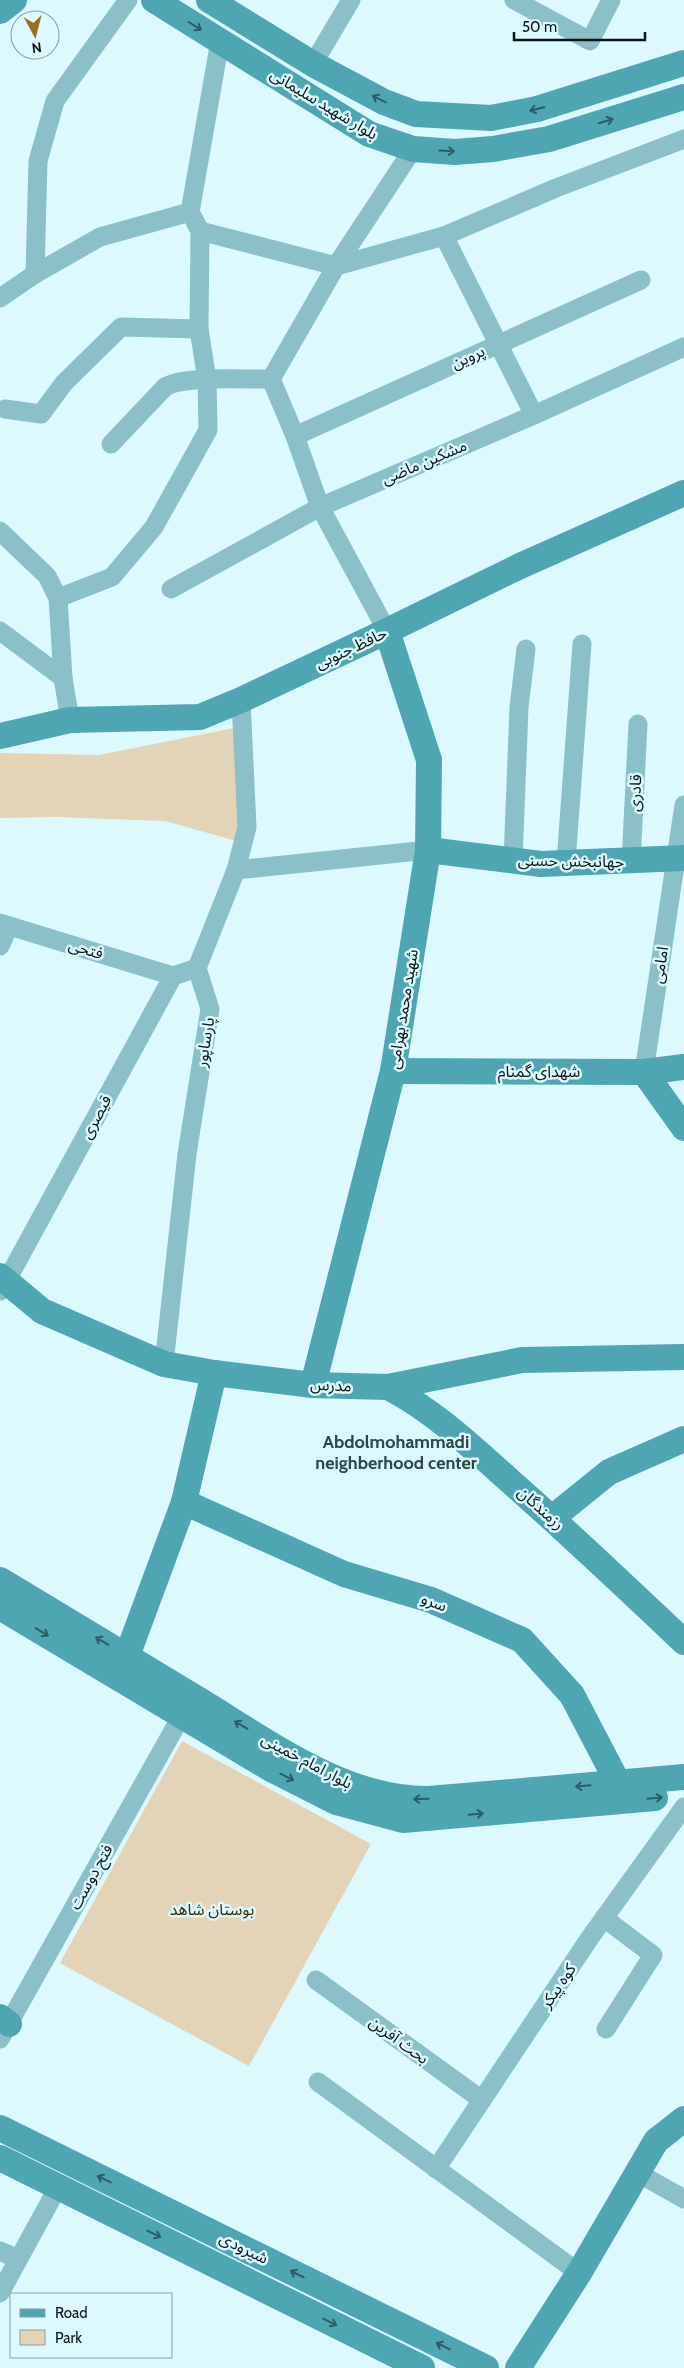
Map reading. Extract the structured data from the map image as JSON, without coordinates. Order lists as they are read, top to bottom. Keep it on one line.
{"streets":{"street":["بلوار شهید سلیمانی","پروین","مشکین ماضی","حافظ جنوبی","قادری","جهانبخش حسنی","فتحی","امامی","شهید محمد بهرامی","پارساپور","شهدای گمنام","قیصری","مدرس","رزمندگان","سرو","بلوار امام خمینی","فتح دوست","کوه پیکر","بحث آفرین","شیرودی"]},"crossings":[["حافظ جنوبی","شهید محمد بهرامی"],["قادری","جهانبخش حسنی"],["جهانبخش حسنی","امامی"],["جهانبخش حسنی","شهید محمد بهرامی"],["فتحی","قیصری"],["امامی","شهدای گمنام"],["شهید محمد بهرامی","شهدای گمنام"],["شهید محمد بهرامی","مدرس"],["پارساپور","مدرس"],["قیصری","مدرس"],["مدرس","رزمندگان"],["سرو","بلوار امام خمینی"],["بلوار امام خمینی","فتح دوست"],["کوه پیکر","بحث آفرین"]],"districts":["Abdolmohammadi neighberhood center"],"parks":["بوستان شاهد"],"legend":["Road","Park"],"scale_bar":"50 m","north":"bottom"}
